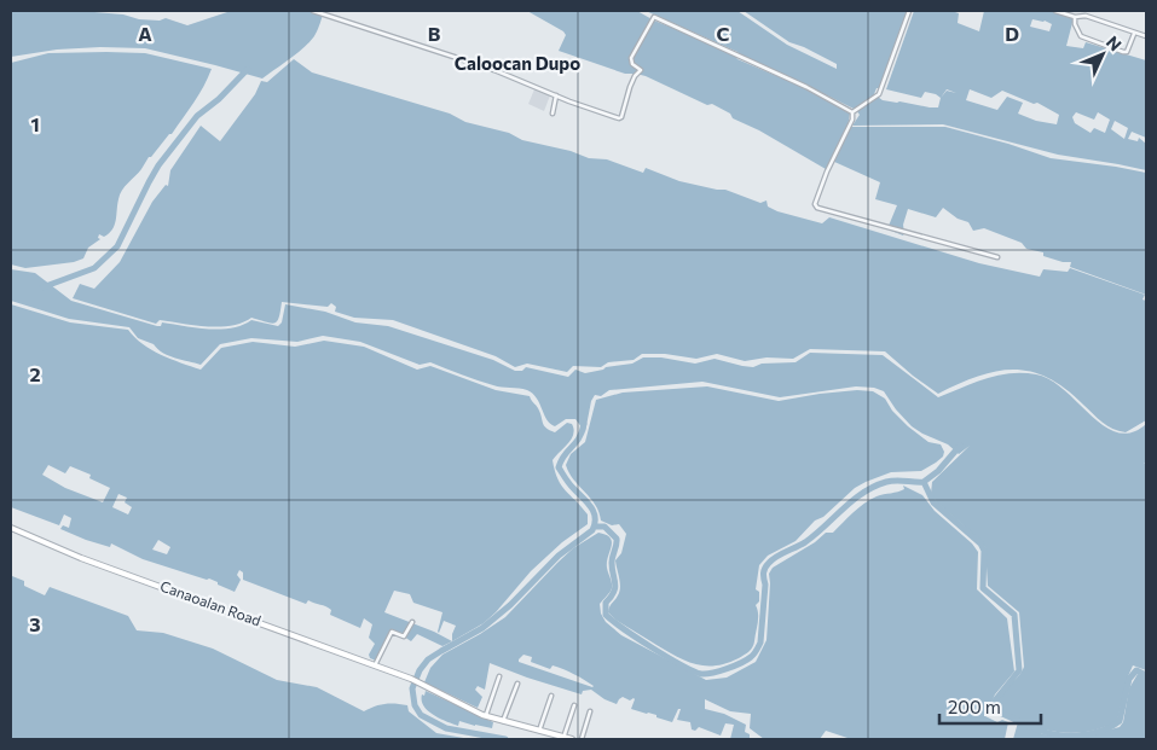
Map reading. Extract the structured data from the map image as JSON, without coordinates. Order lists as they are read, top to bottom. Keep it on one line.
{"streets":{"street":["Canaoalan Road"]},"districts":["Caloocan Dupo"],"scale_bar":"200 m","north":"top right","grid":{"columns":["A","B","C","D"],"rows":["1","2","3"]}}
